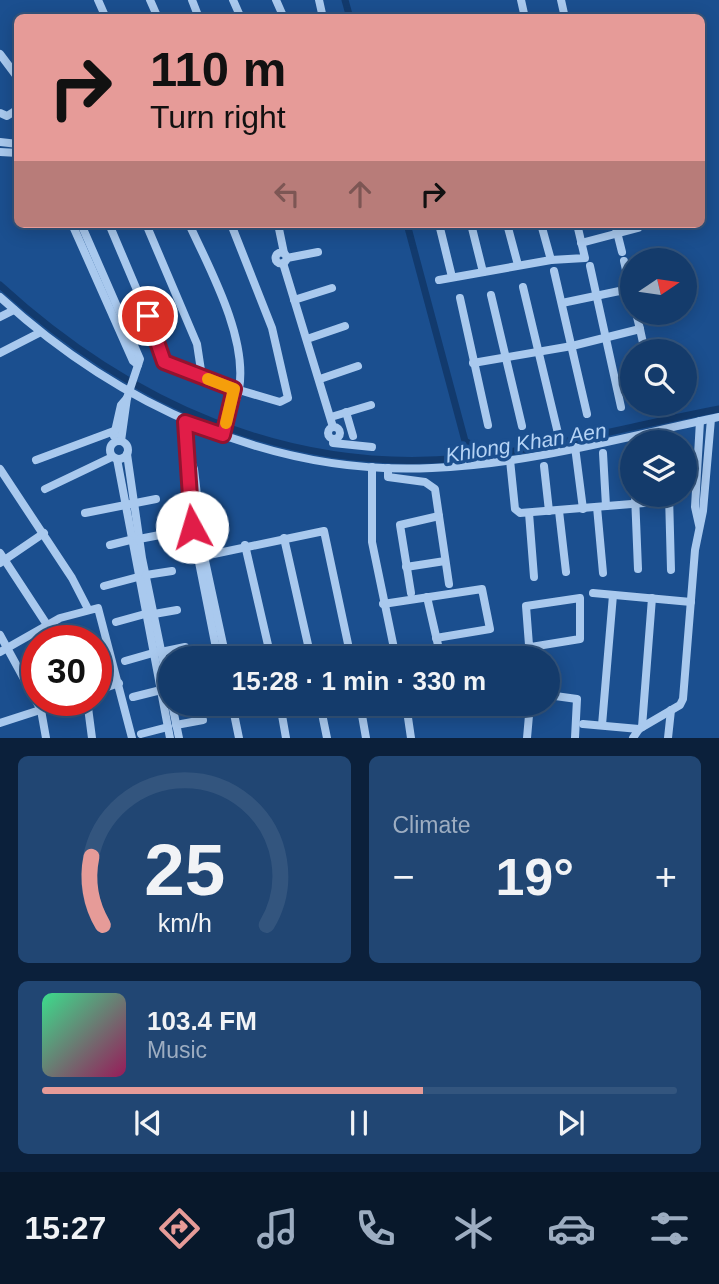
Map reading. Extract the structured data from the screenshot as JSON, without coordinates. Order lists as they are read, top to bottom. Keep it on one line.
{"water":["Khlong Khan Aen"],"north":"right","page":{"turn":["110 m","Turn right"],"limit":"30","trip":"15:28 · 1 min · 330 m","tile":"Climate","heat":["−","19°","+"],"song":["103.4 FM","Music"],"tabs":"15:27","gauge":["25","km/h"]}}
